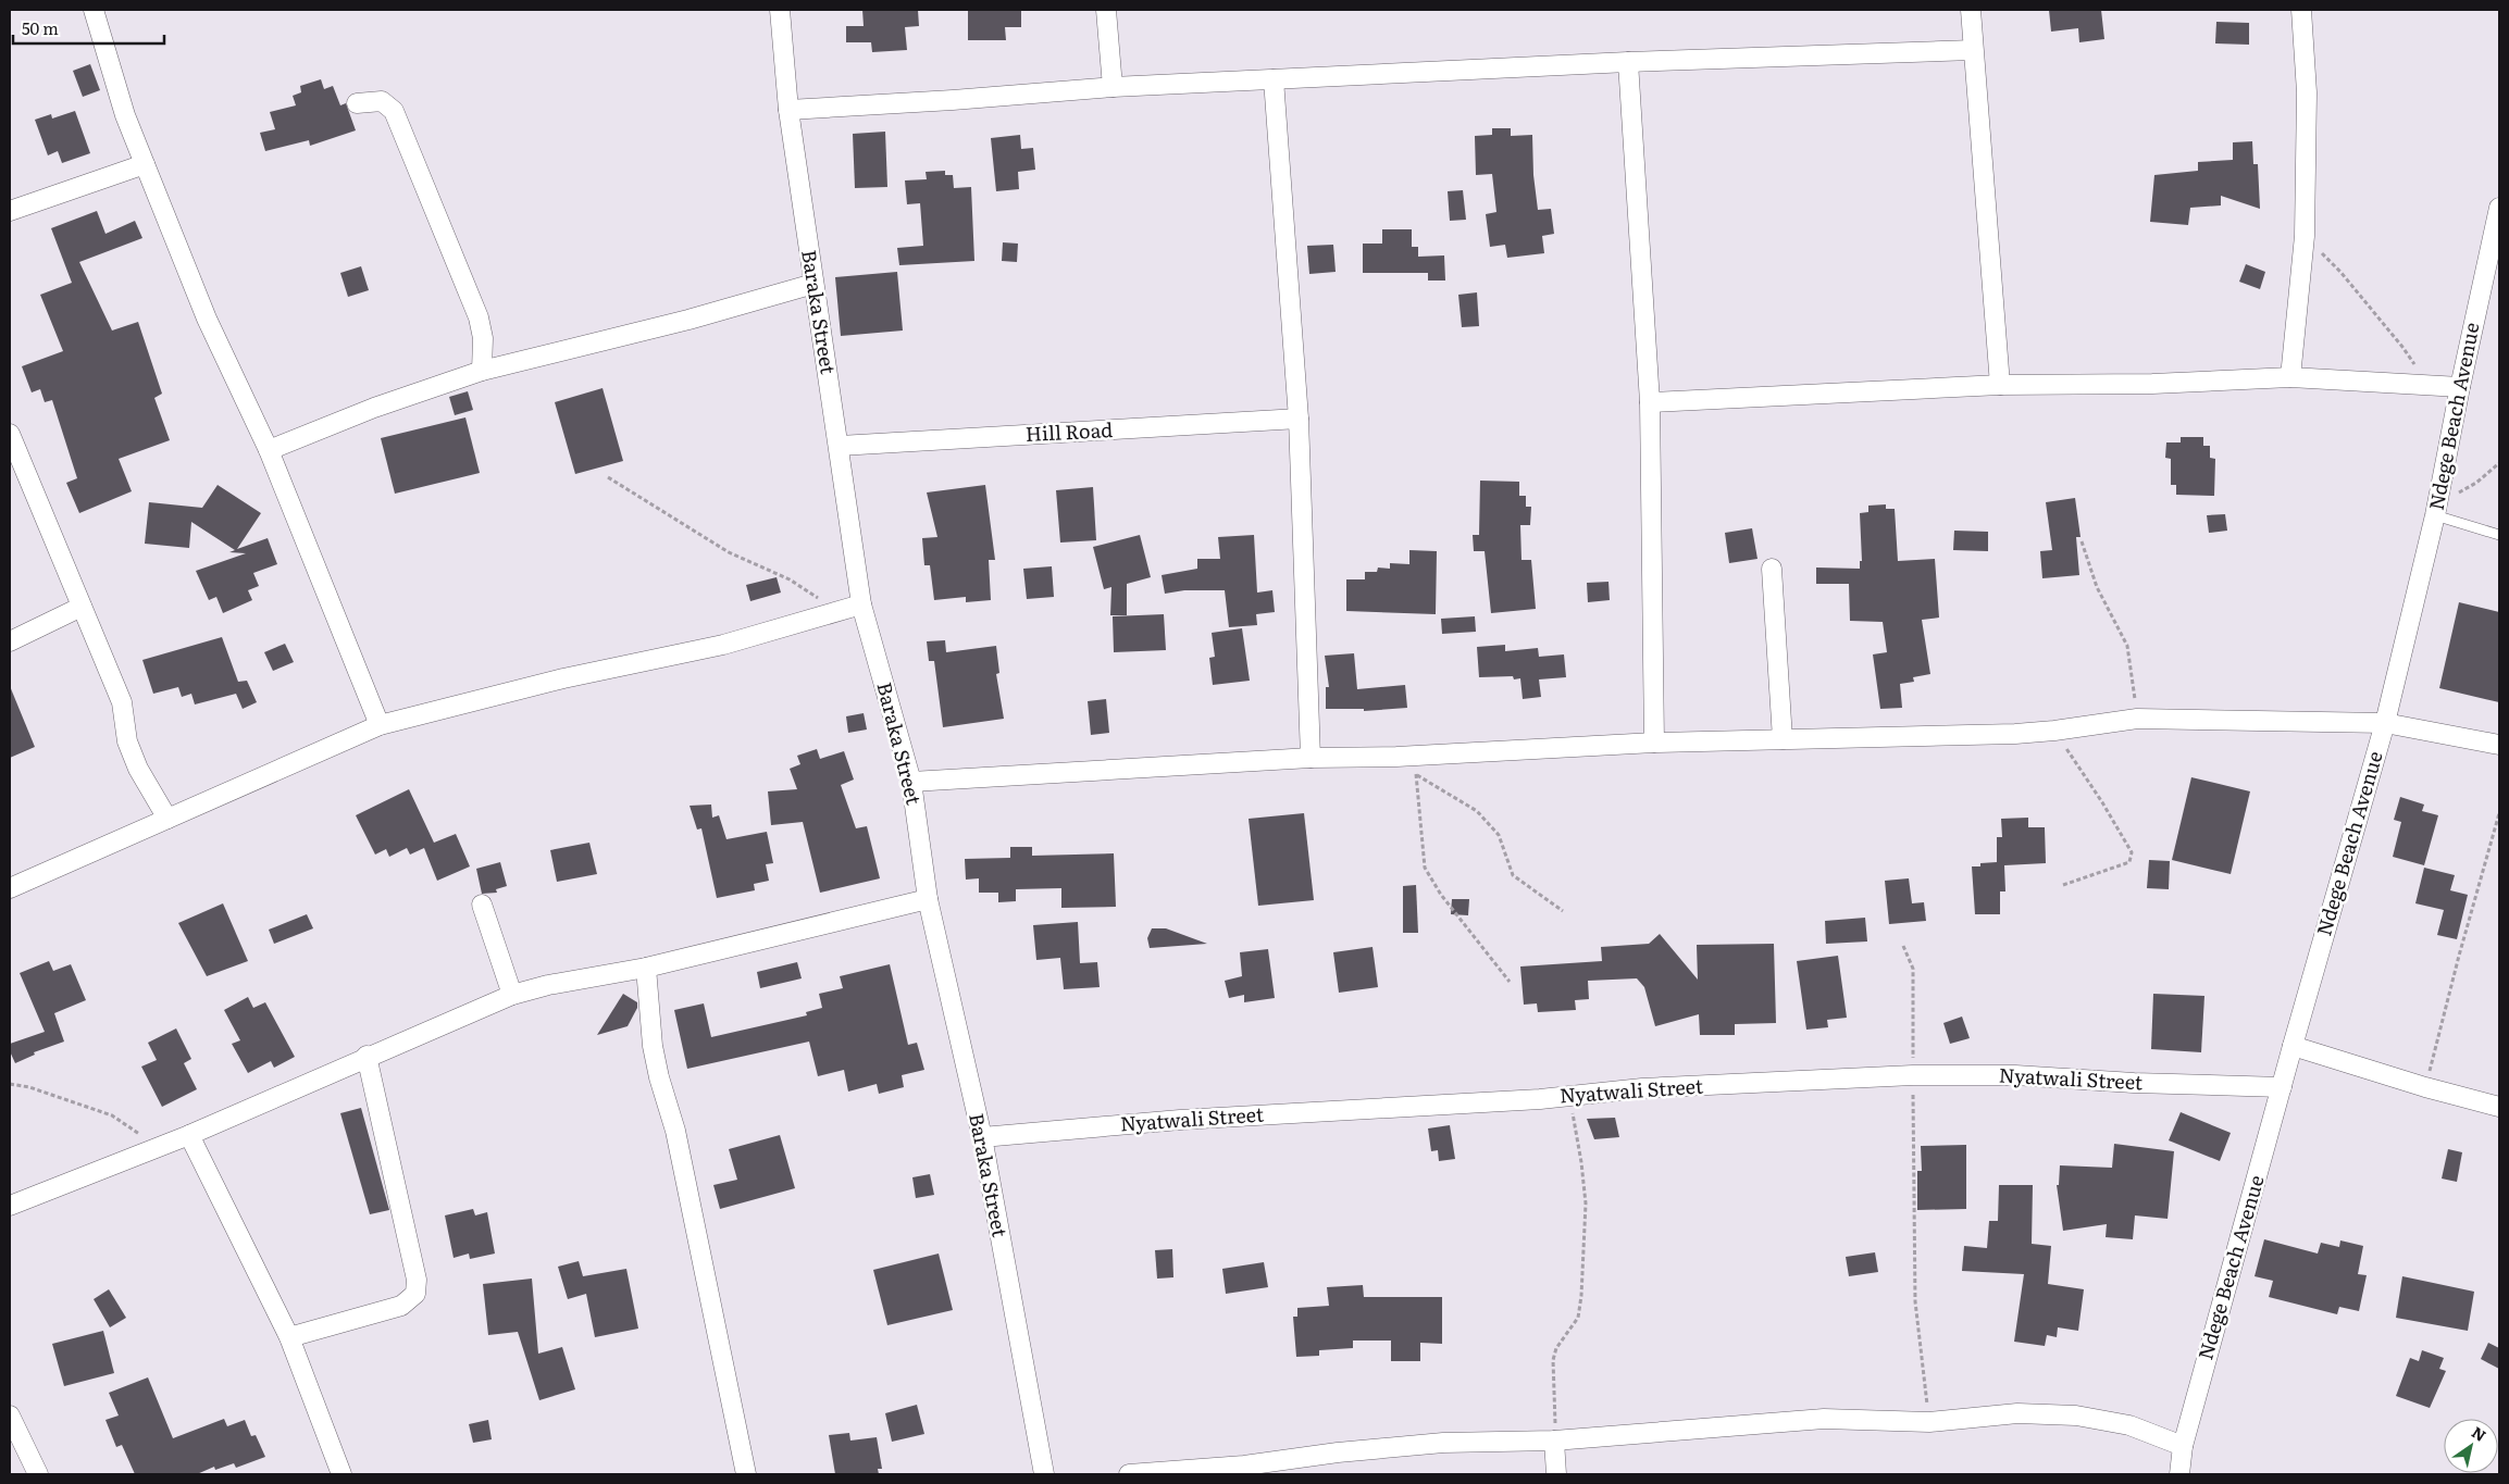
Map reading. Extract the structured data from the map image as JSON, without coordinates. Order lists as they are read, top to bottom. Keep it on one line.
{"streets":{"street":["Baraka Street","Ndege Beach Avenue","Hill Road","Nyatwali Street"]},"crossings":[["Baraka Street","Hill Road"],["Baraka Street","Nyatwali Street"],["Ndege Beach Avenue","Nyatwali Street"]],"scale_bar":"50 m","north":"top right"}
